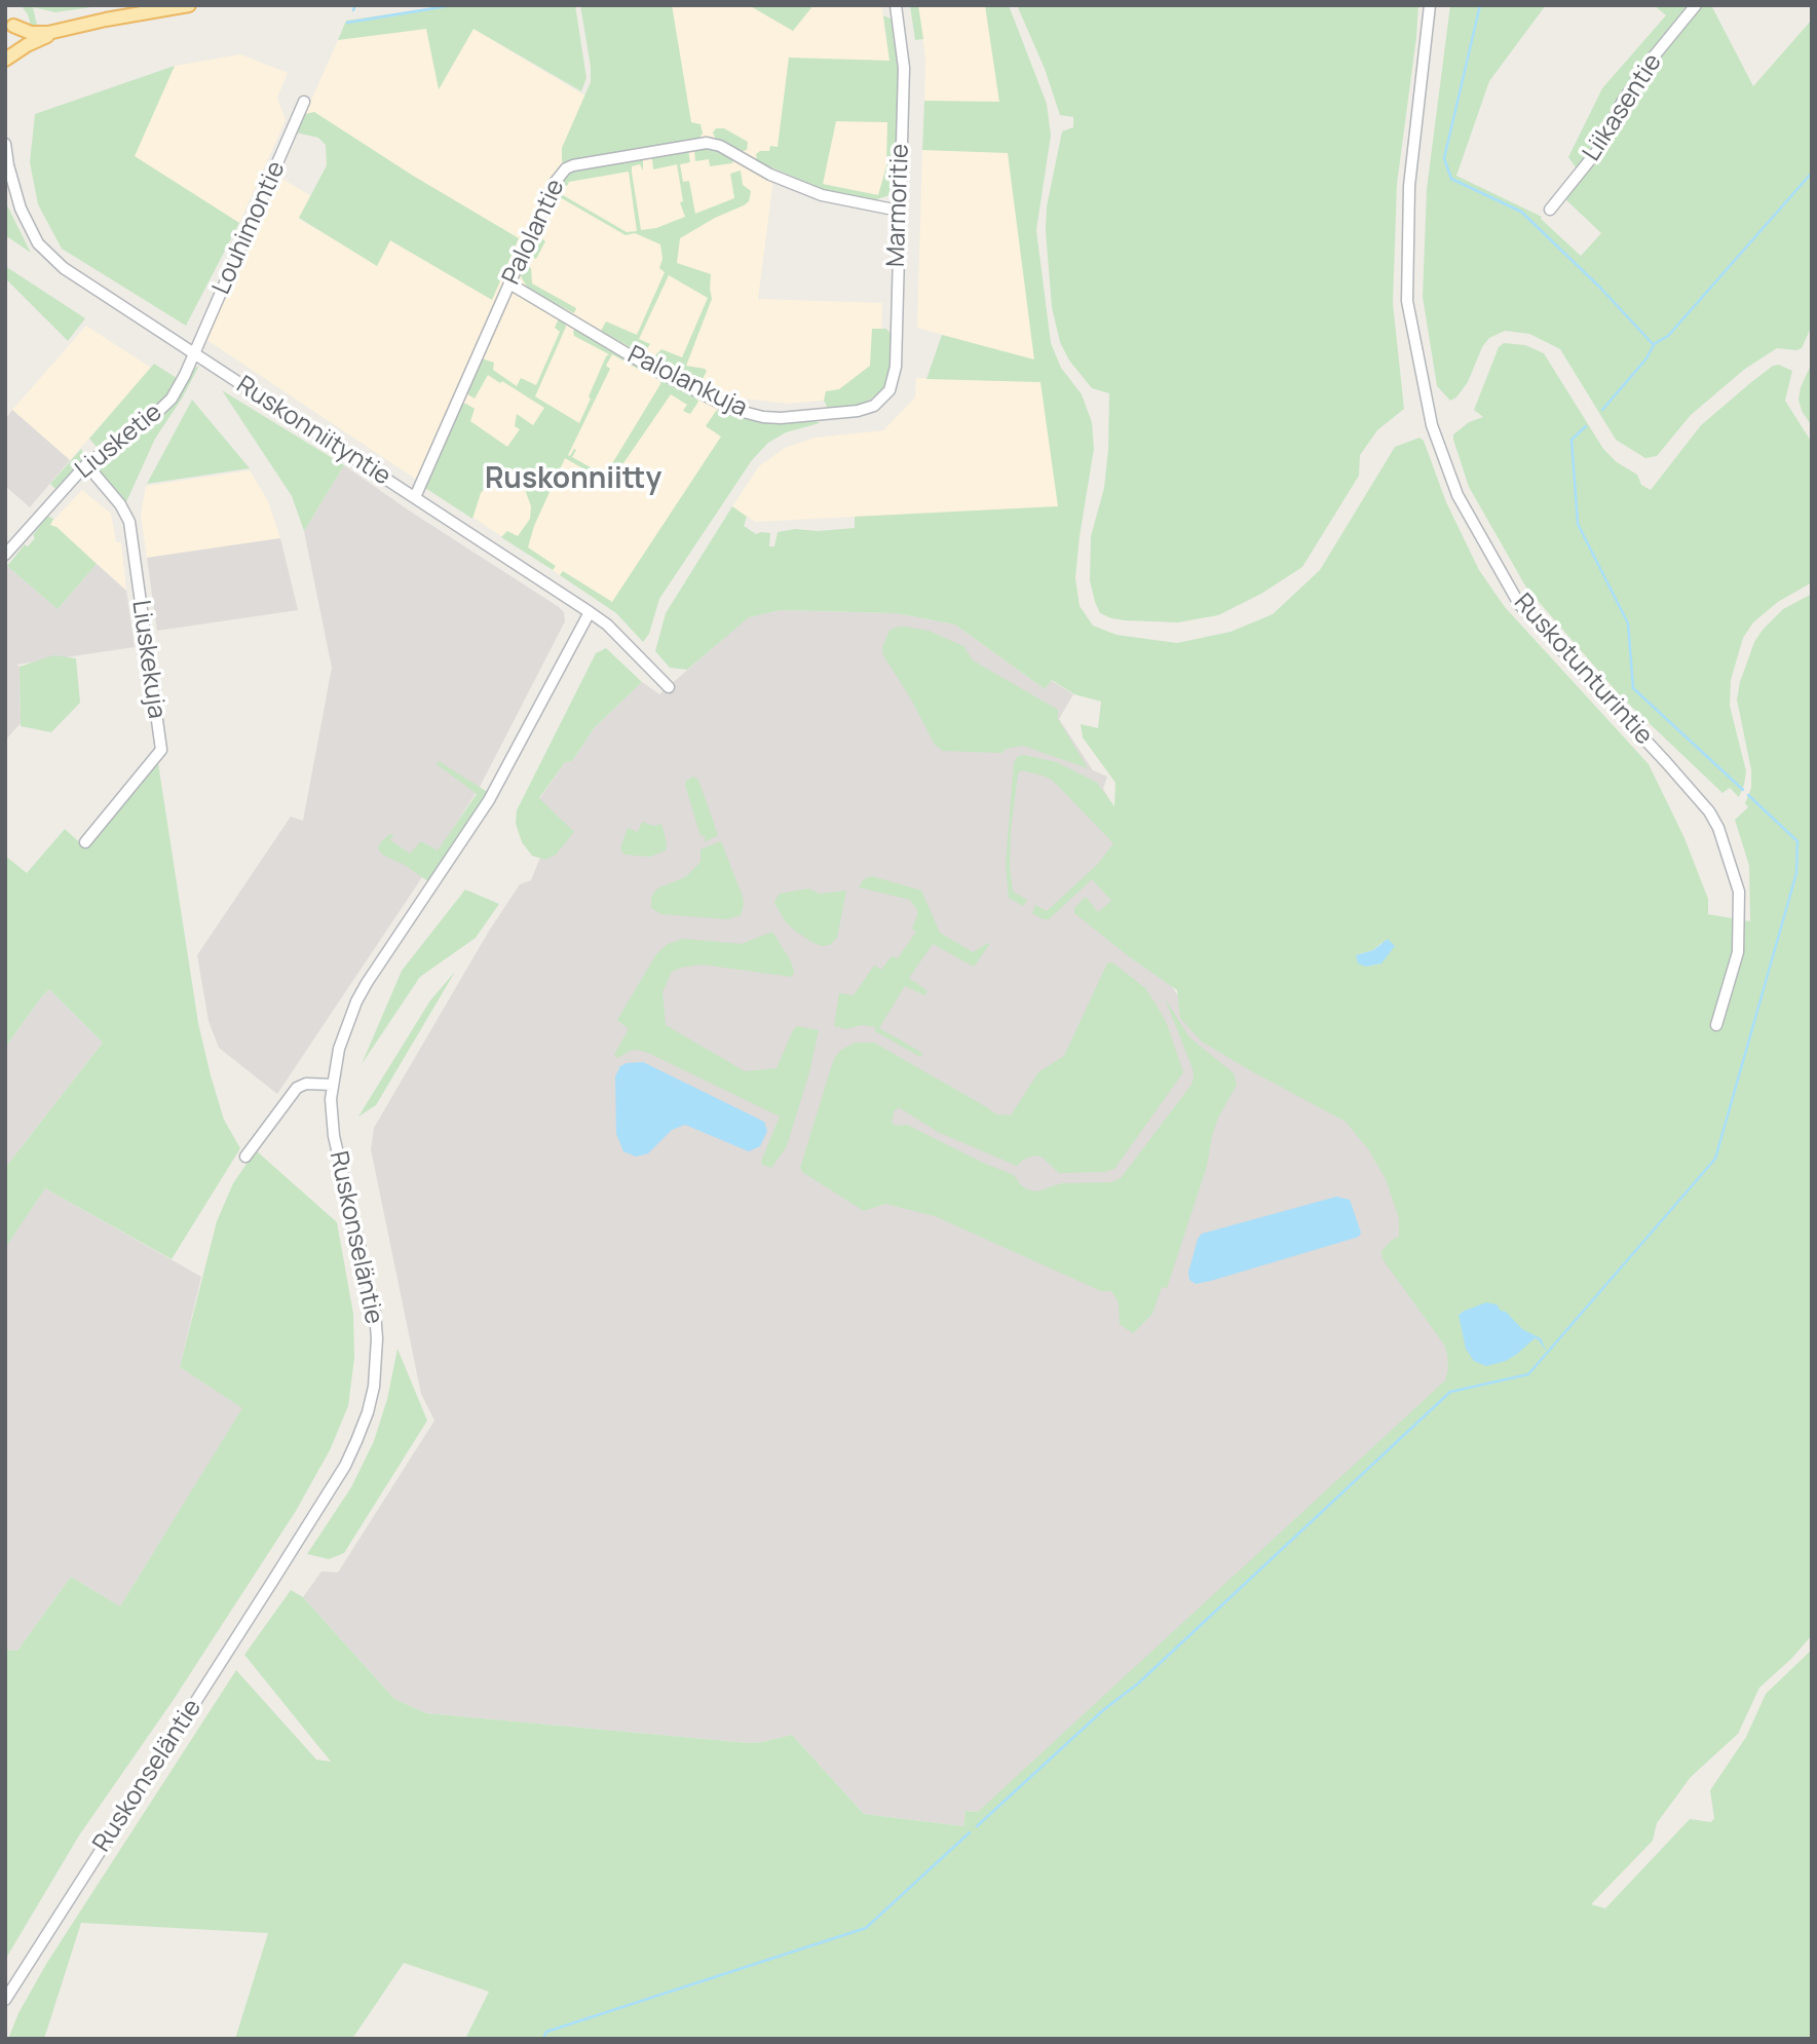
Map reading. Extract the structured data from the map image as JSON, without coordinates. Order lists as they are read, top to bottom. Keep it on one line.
{"streets":{"street":["Liikasentie","Marmoritie","Louhimontie","Palolantie","Palolankuja","Ruskonniityntie","Liusketie","Liuskekuja","Ruskotunturintie","Ruskonseläntie"]},"crossings":[["Marmoritie","Palolantie"],["Marmoritie","Palolankuja"],["Louhimontie","Ruskonniityntie"],["Louhimontie","Liusketie"],["Palolantie","Palolankuja"],["Palolantie","Ruskonniityntie"],["Ruskonniityntie","Liusketie"],["Ruskonniityntie","Ruskonseläntie"],["Liusketie","Liuskekuja"]],"districts":["Ruskonniitty"]}
